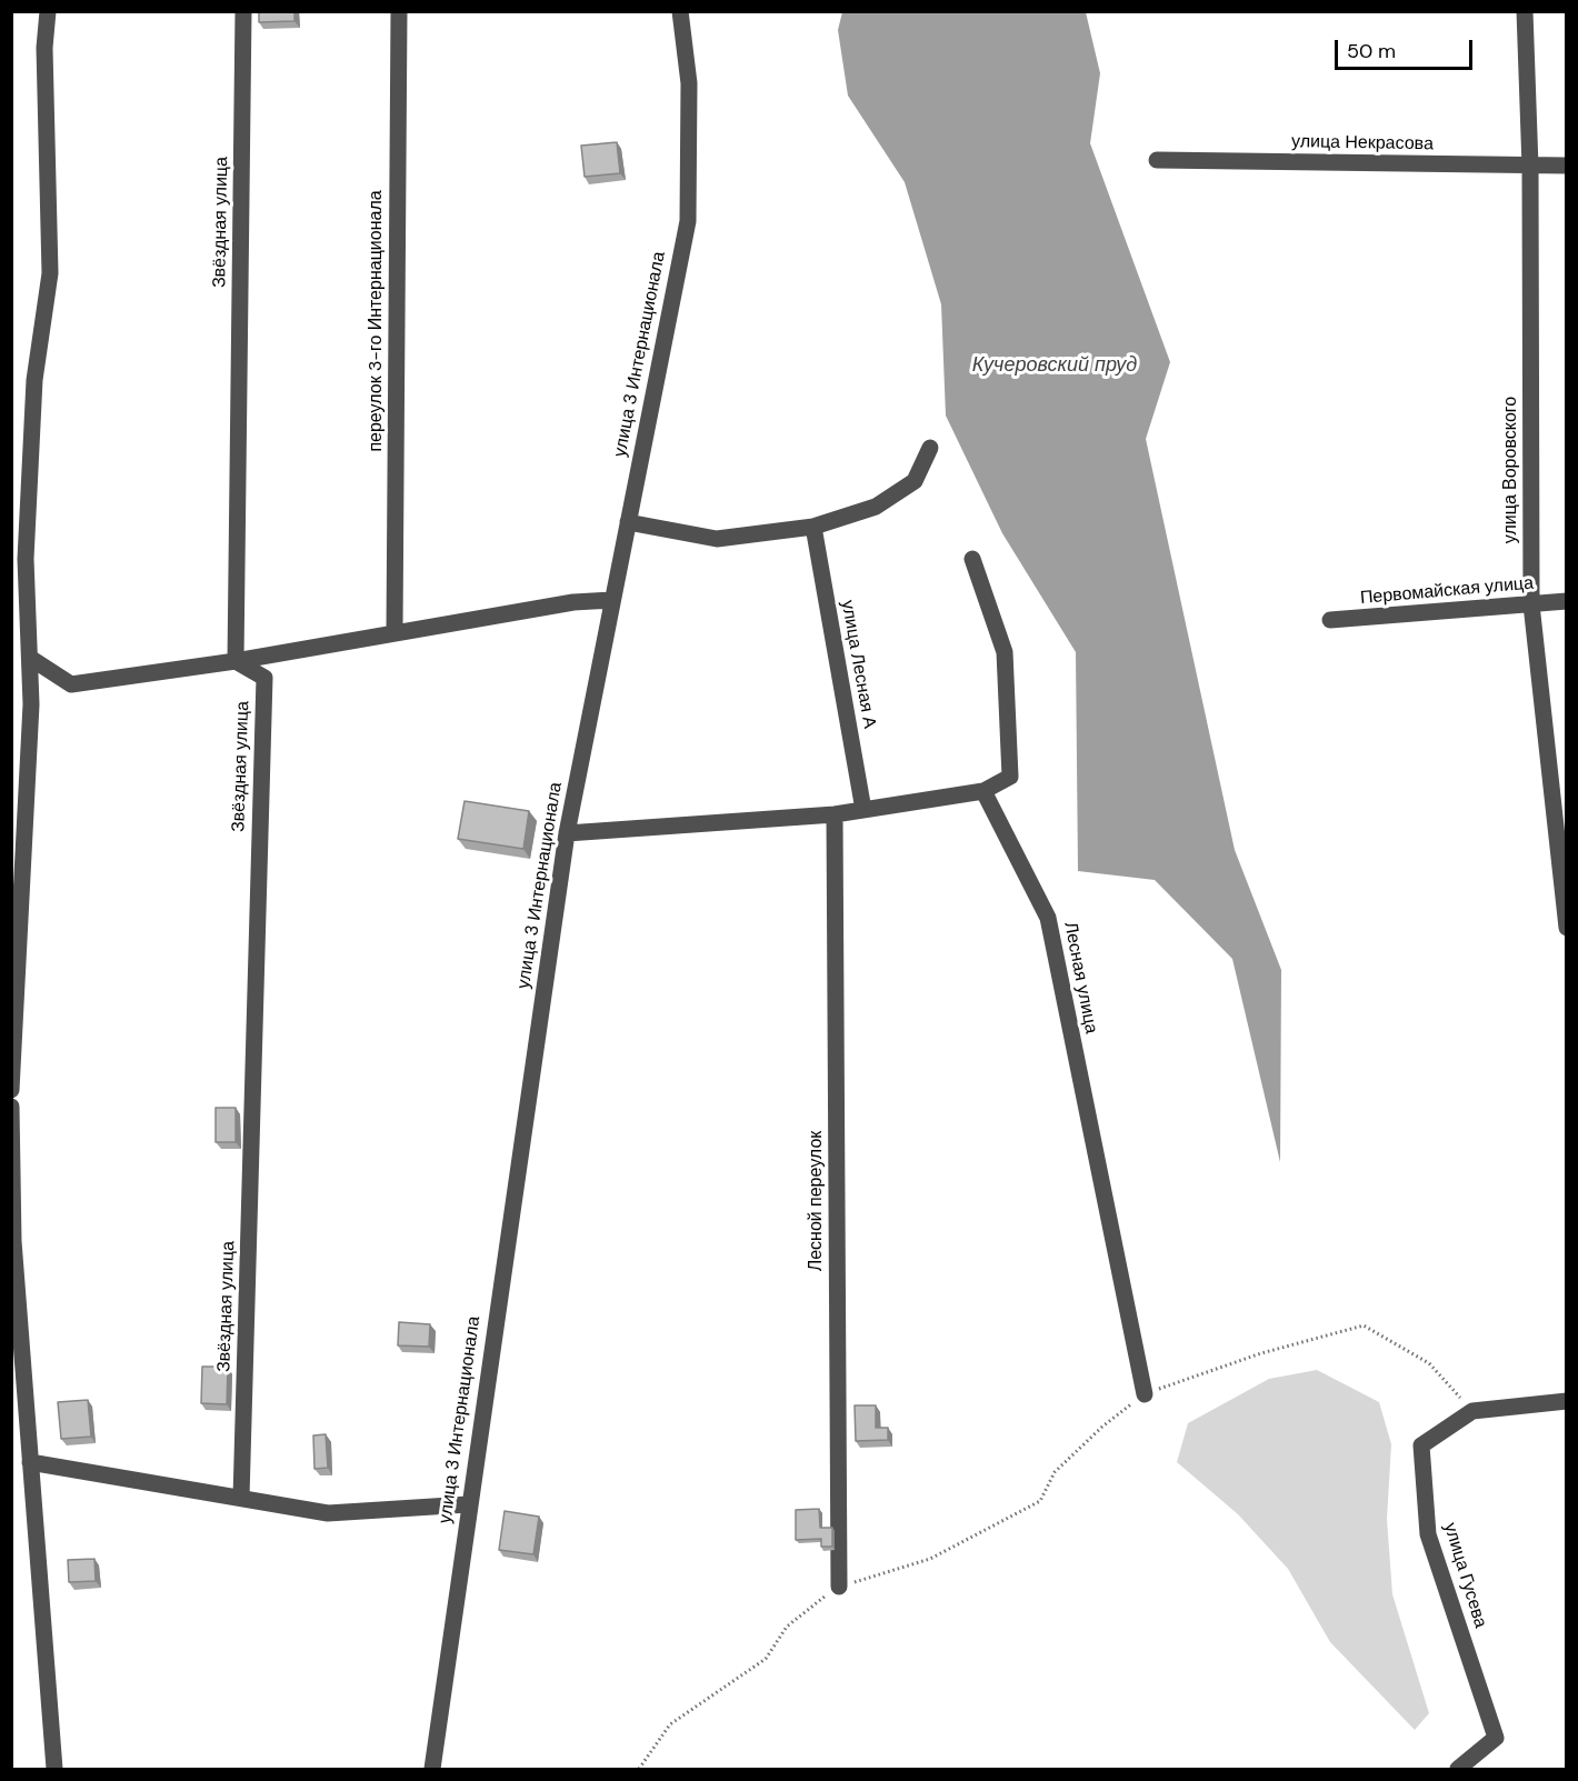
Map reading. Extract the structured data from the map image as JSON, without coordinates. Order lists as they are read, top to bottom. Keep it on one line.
{"streets":{"street":["улица Некрасова","Звёздная улица","переулок 3-го Интернационала","улица 3 Интернационала","улица Воровского","Первомайская улица","улица Лесная А","Лесная улица","Лесной переулок","улица Гусева"]},"crossings":[["улица Некрасова","улица Воровского"],["улица Воровского","Первомайская улица"]],"water":["Кучеровский пруд"],"scale_bar":"50 m"}
